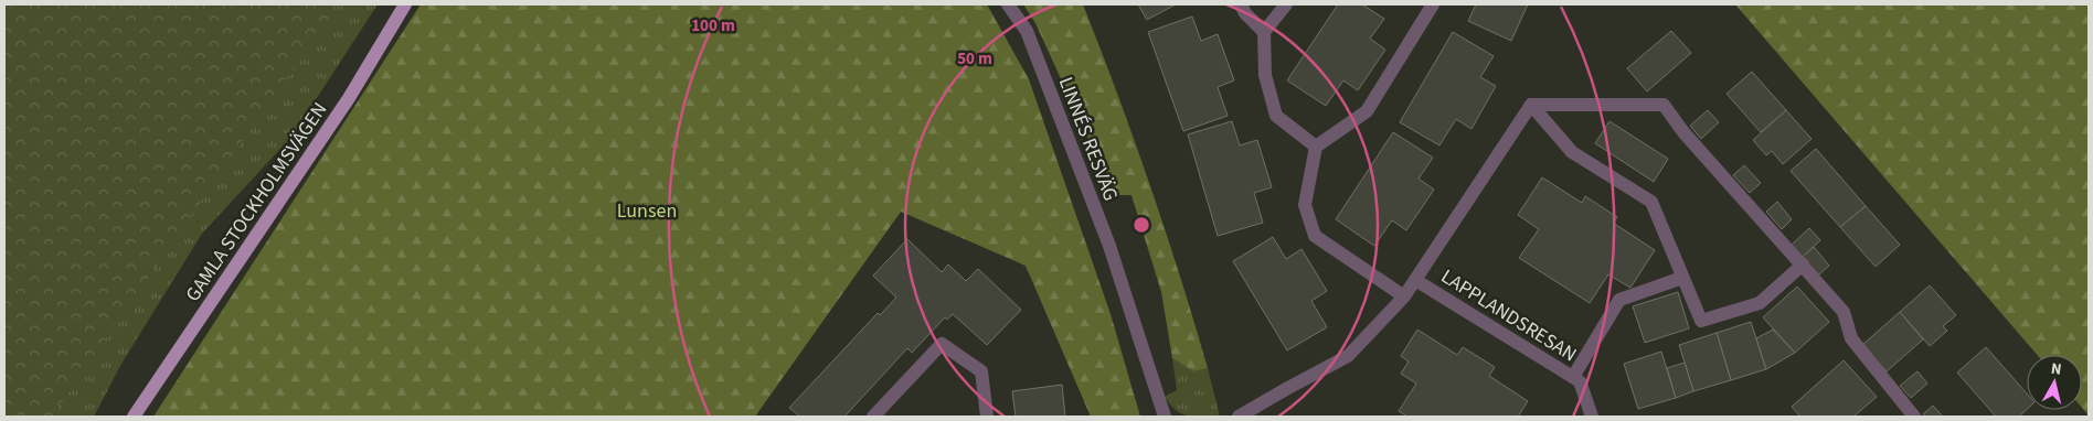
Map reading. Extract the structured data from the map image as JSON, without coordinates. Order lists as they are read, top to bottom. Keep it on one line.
{"streets":{"main road":["GAMLA STOCKHOLMSVÄGEN"],"street":["LINNÉS RESVÄG","LAPPLANDSRESAN"]},"parks":["Lunsen"],"north":"top","rings":["100 m","50 m"]}
